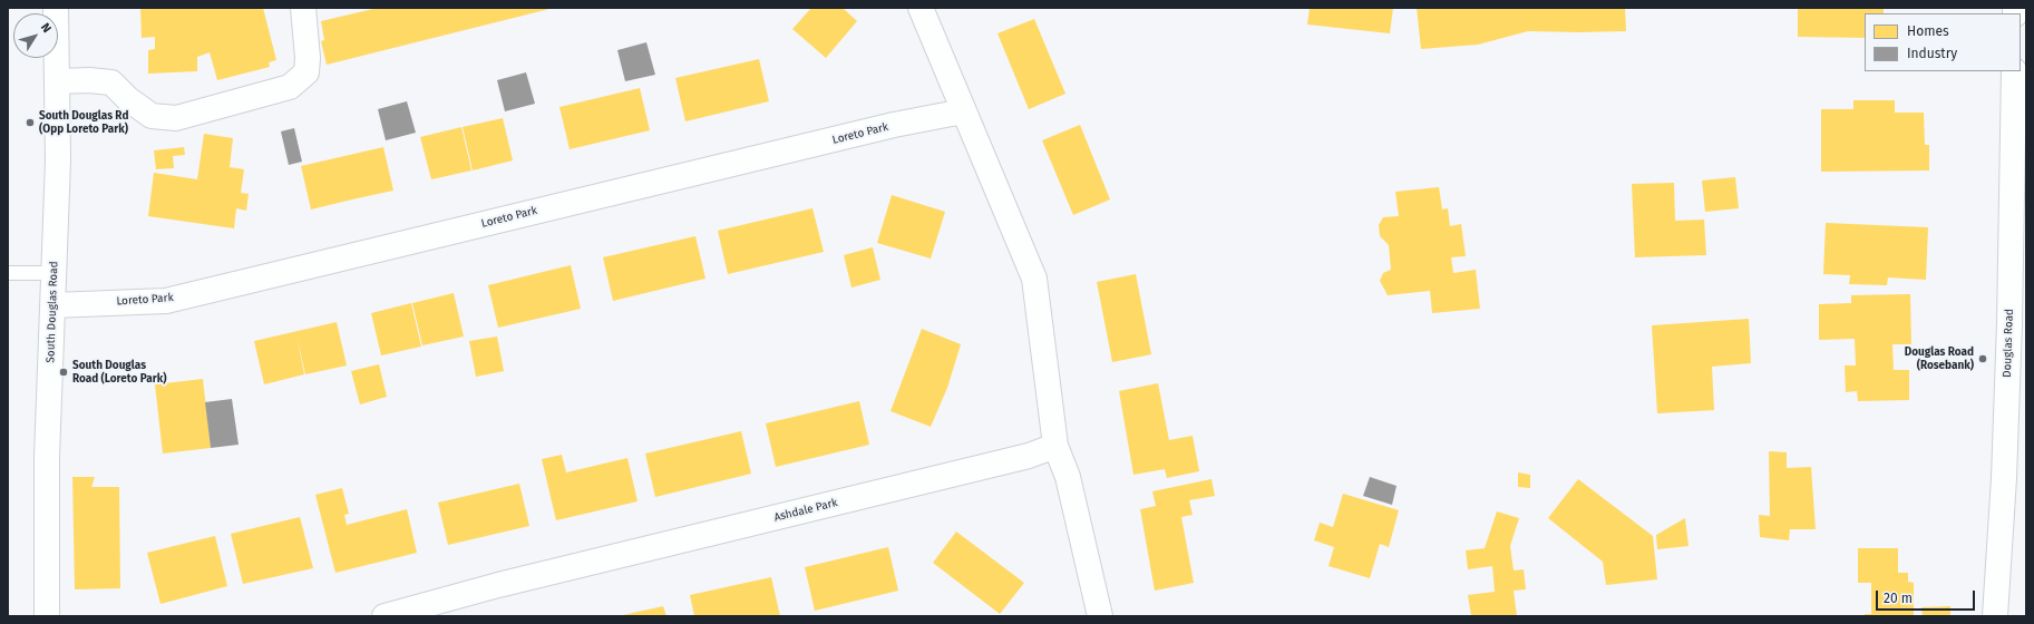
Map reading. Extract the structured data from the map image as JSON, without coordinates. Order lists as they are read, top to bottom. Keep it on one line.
{"streets":{"street":["Loreto Park","South Douglas Road","Douglas Road","Ashdale Park"]},"crossings":[["Loreto Park","South Douglas Road"]],"places":["South Douglas Rd (Opp Loreto Park)","Douglas Road (Rosebank)","South Douglas Road (Loreto Park)"],"legend":["Homes","Industry"],"scale_bar":"20 m","north":"top right"}
